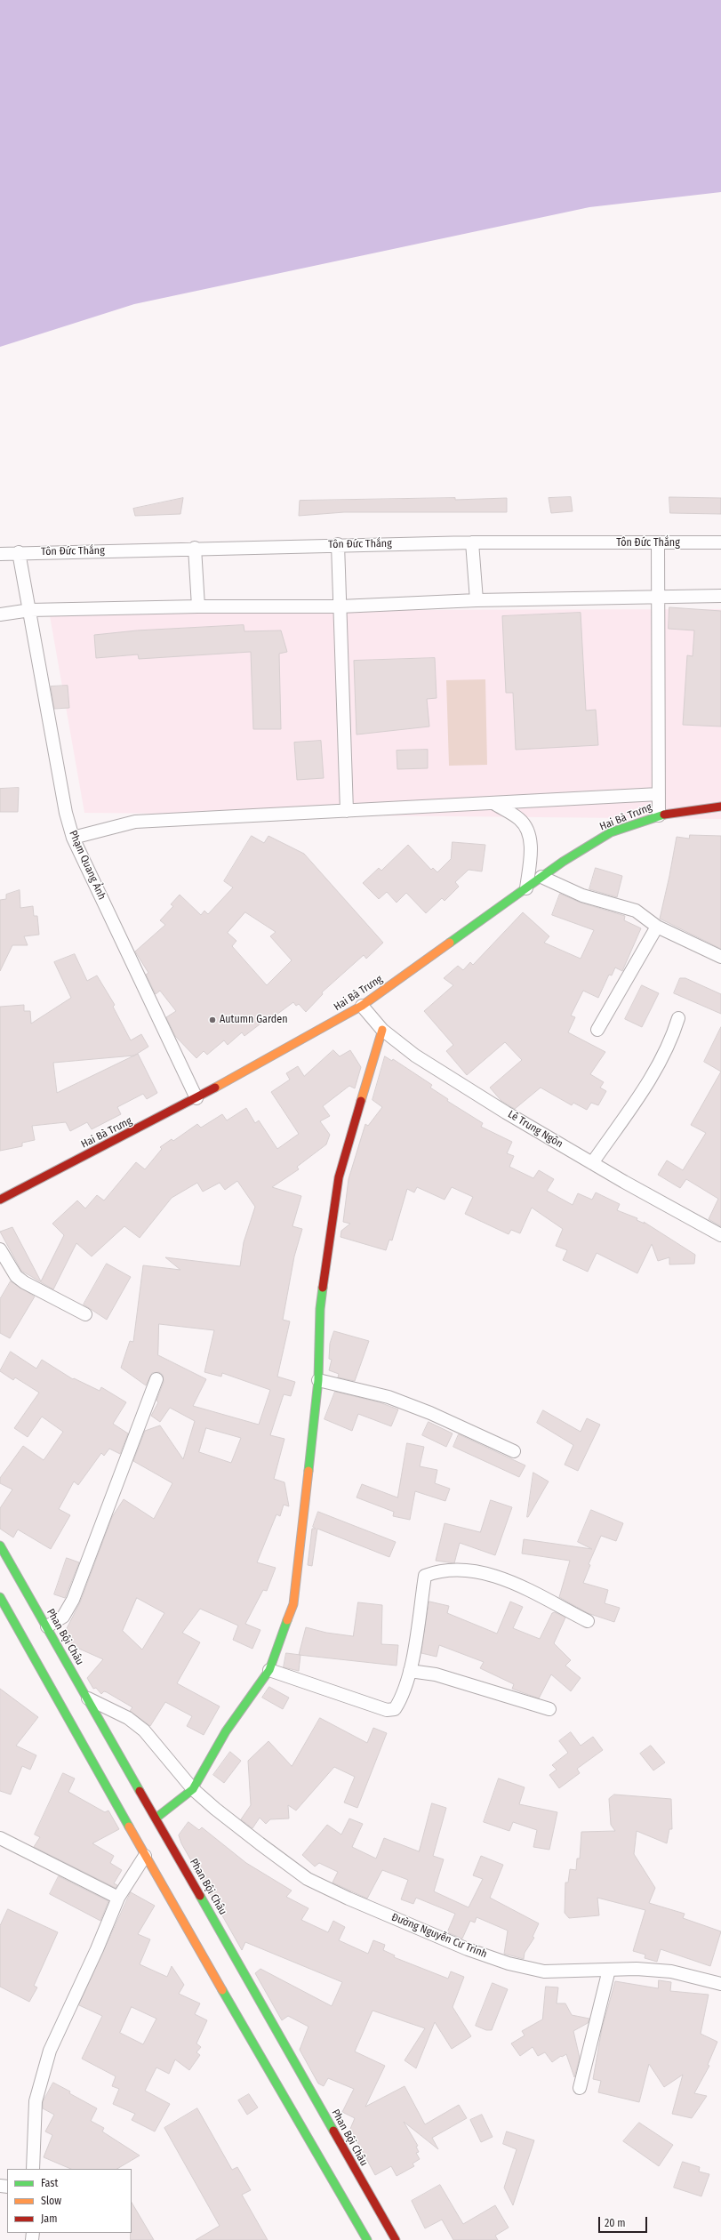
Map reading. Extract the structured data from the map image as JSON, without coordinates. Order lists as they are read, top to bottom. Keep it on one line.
{"streets":{"street":["Tôn Đức Thắng","Hai Bà Trưng","Phạm Quang Ảnh","Lê Trung Ngôn","Phan Bội Châu","Đường Nguyễn Cư Trinh"]},"crossings":[["Tôn Đức Thắng","Phạm Quang Ảnh"],["Hai Bà Trưng","Phạm Quang Ảnh"],["Hai Bà Trưng","Lê Trung Ngôn"],["Phan Bội Châu","Đường Nguyễn Cư Trinh"]],"places":["Autumn Garden"],"legend":["Fast","Slow","Jam"],"scale_bar":"20 m"}
